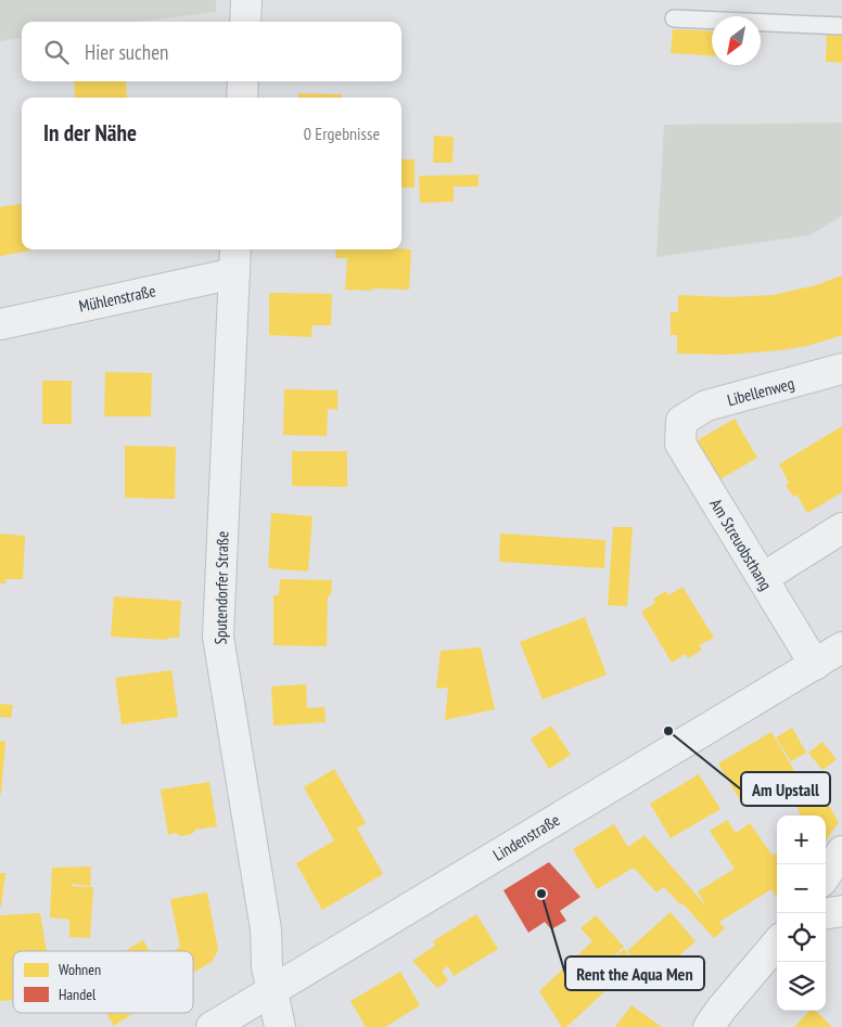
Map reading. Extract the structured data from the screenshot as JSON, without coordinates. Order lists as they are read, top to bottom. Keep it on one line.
{"streets":{"street":["Mühlenstraße","Libellenweg","Am Streuobsthang","Sputendorfer Straße","Lindenstraße"]},"crossings":[["Mühlenstraße","Sputendorfer Straße"],["Libellenweg","Am Streuobsthang"],["Am Streuobsthang","Lindenstraße"],["Sputendorfer Straße","Lindenstraße"]],"places":["Am Upstall","Rent the Aqua Men"],"legend":["Wohnen","Handel"],"north":"bottom left","page":{"search":"Hier suchen","heading":["In der Nähe","0 Ergebnisse"],"map_buttons":["+","−"]}}
